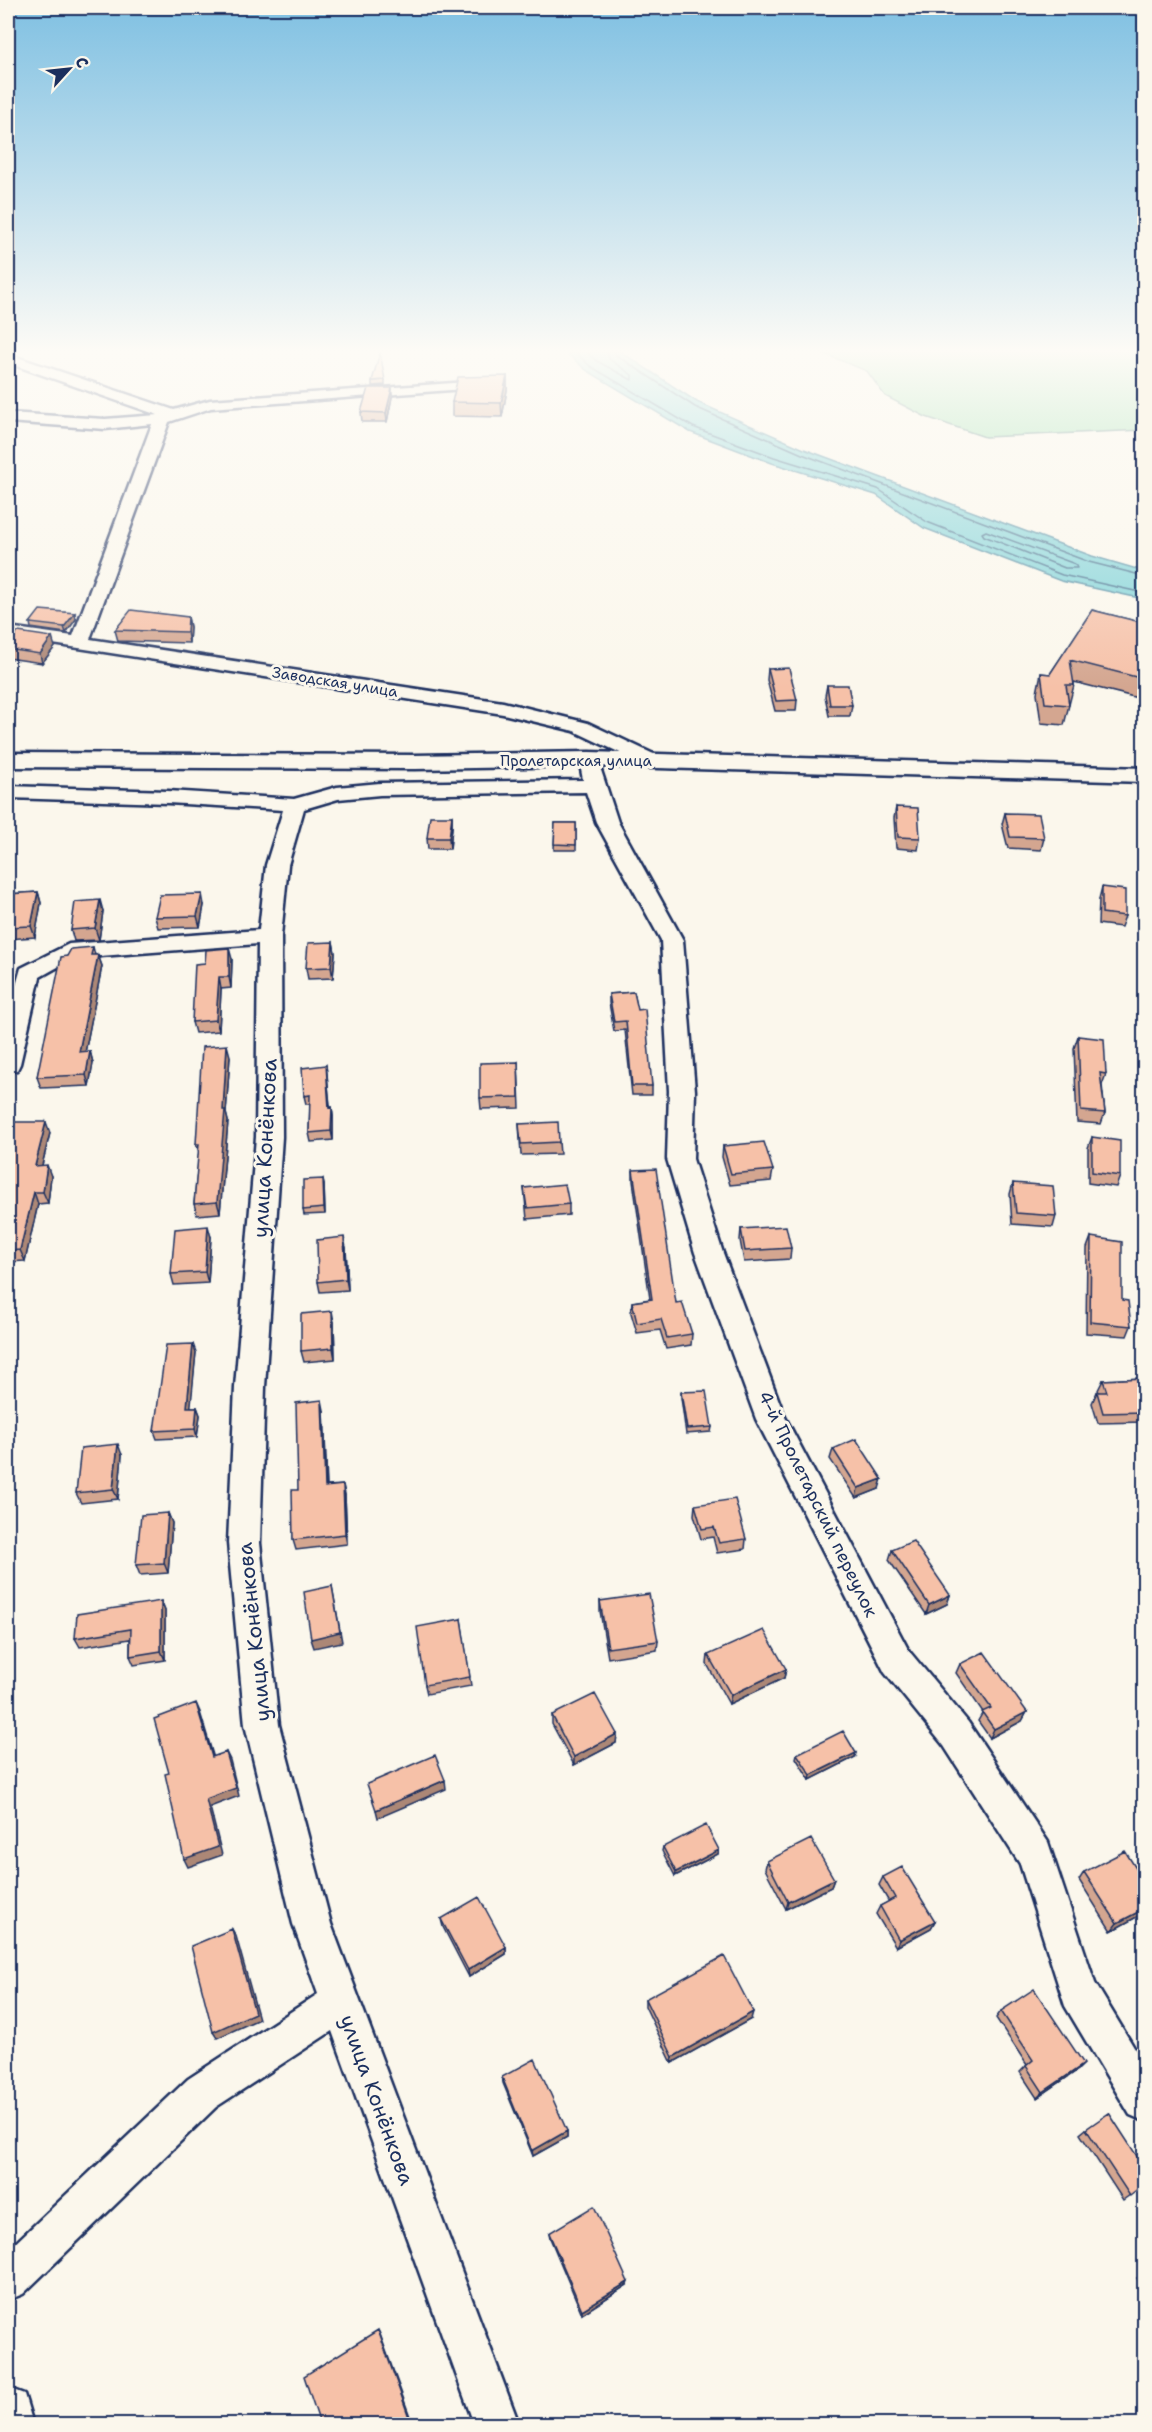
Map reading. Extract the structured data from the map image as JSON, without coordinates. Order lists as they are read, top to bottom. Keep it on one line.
{"streets":{"main road":["Пролетарская улица"],"street":["Заводская улица","улица Конёнкова","4-й Пролетарский переулок"]},"crossings":[["Заводская улица","Пролетарская улица"],["Пролетарская улица","улица Конёнкова"],["Пролетарская улица","4-й Пролетарский переулок"]],"north":"top right"}
